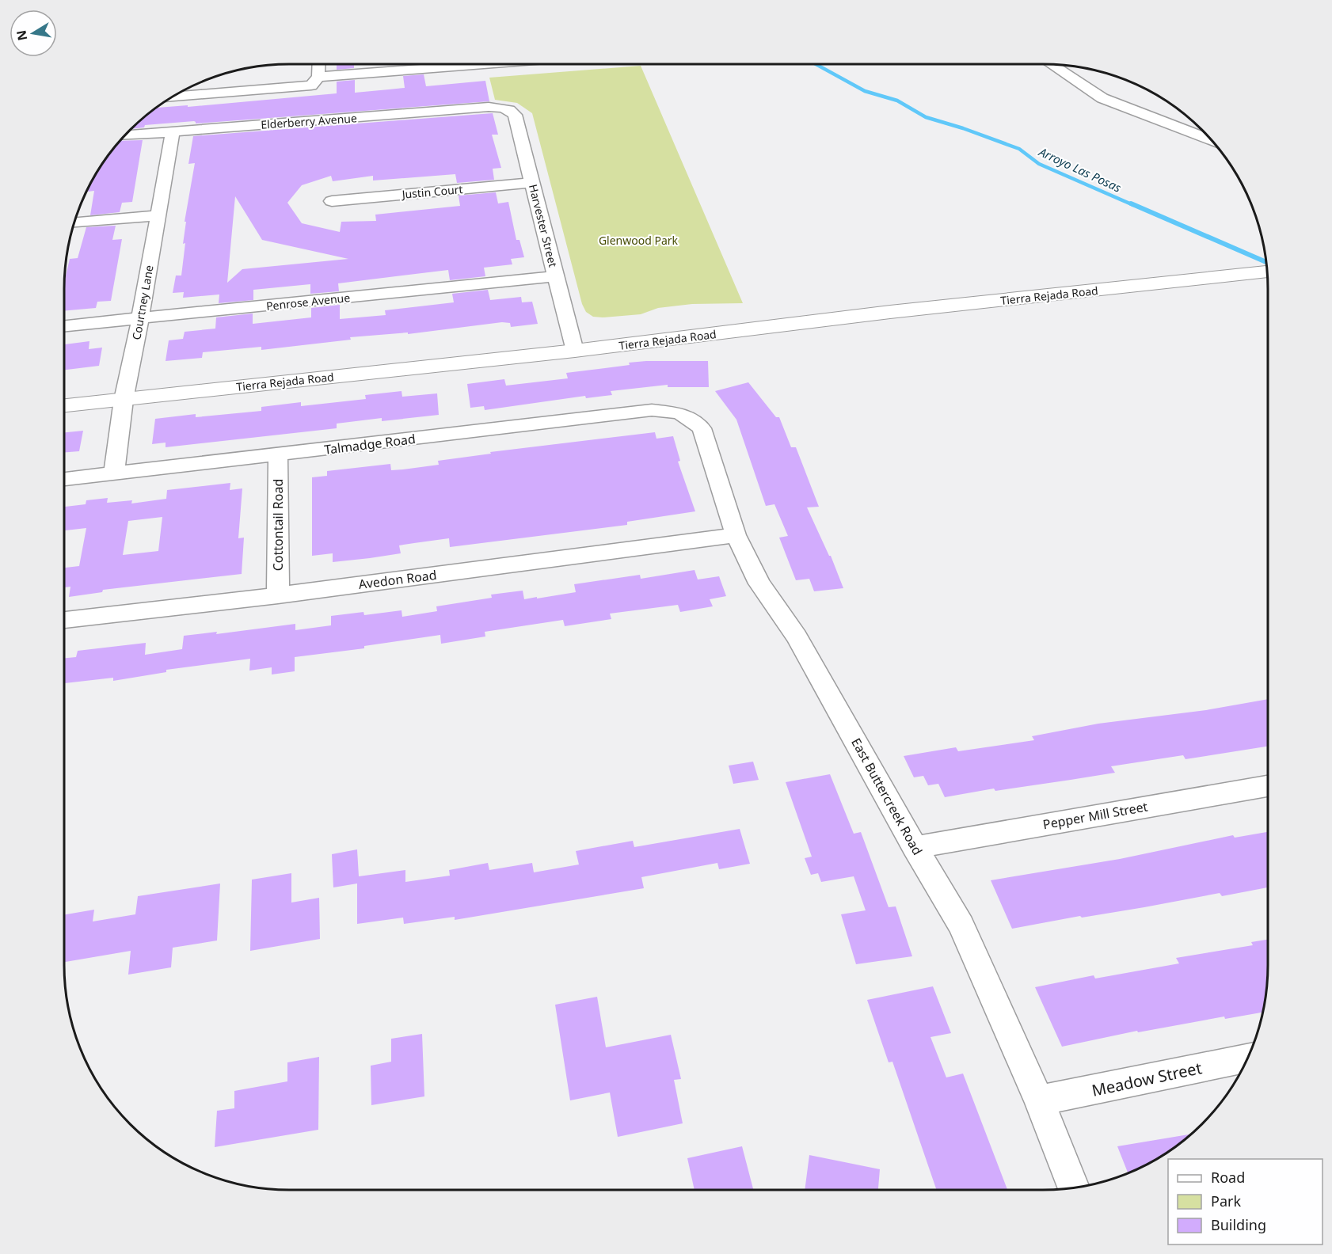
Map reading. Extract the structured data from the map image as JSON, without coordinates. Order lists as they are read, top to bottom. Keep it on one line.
{"streets":{"main road":["Tierra Rejada Road"],"street":["Elderberry Avenue","Justin Court","Harvester Street","Penrose Avenue","Courtney Lane","Talmadge Road","Cottontail Road","Avedon Road","East Buttercreek Road","Pepper Mill Street","Meadow Street"]},"crossings":[["Elderberry Avenue","Harvester Street"],["Elderberry Avenue","Courtney Lane"],["Justin Court","Harvester Street"],["Harvester Street","Tierra Rejada Road"],["Harvester Street","Penrose Avenue"],["Tierra Rejada Road","Courtney Lane"],["Penrose Avenue","Courtney Lane"],["Courtney Lane","Talmadge Road"],["Talmadge Road","Cottontail Road"],["Talmadge Road","East Buttercreek Road"],["Cottontail Road","Avedon Road"],["Avedon Road","East Buttercreek Road"],["East Buttercreek Road","Pepper Mill Street"],["East Buttercreek Road","Meadow Street"]],"water":["Arroyo Las Posas"],"parks":["Glenwood Park"],"legend":["Road","Park","Building"],"north":"left"}
